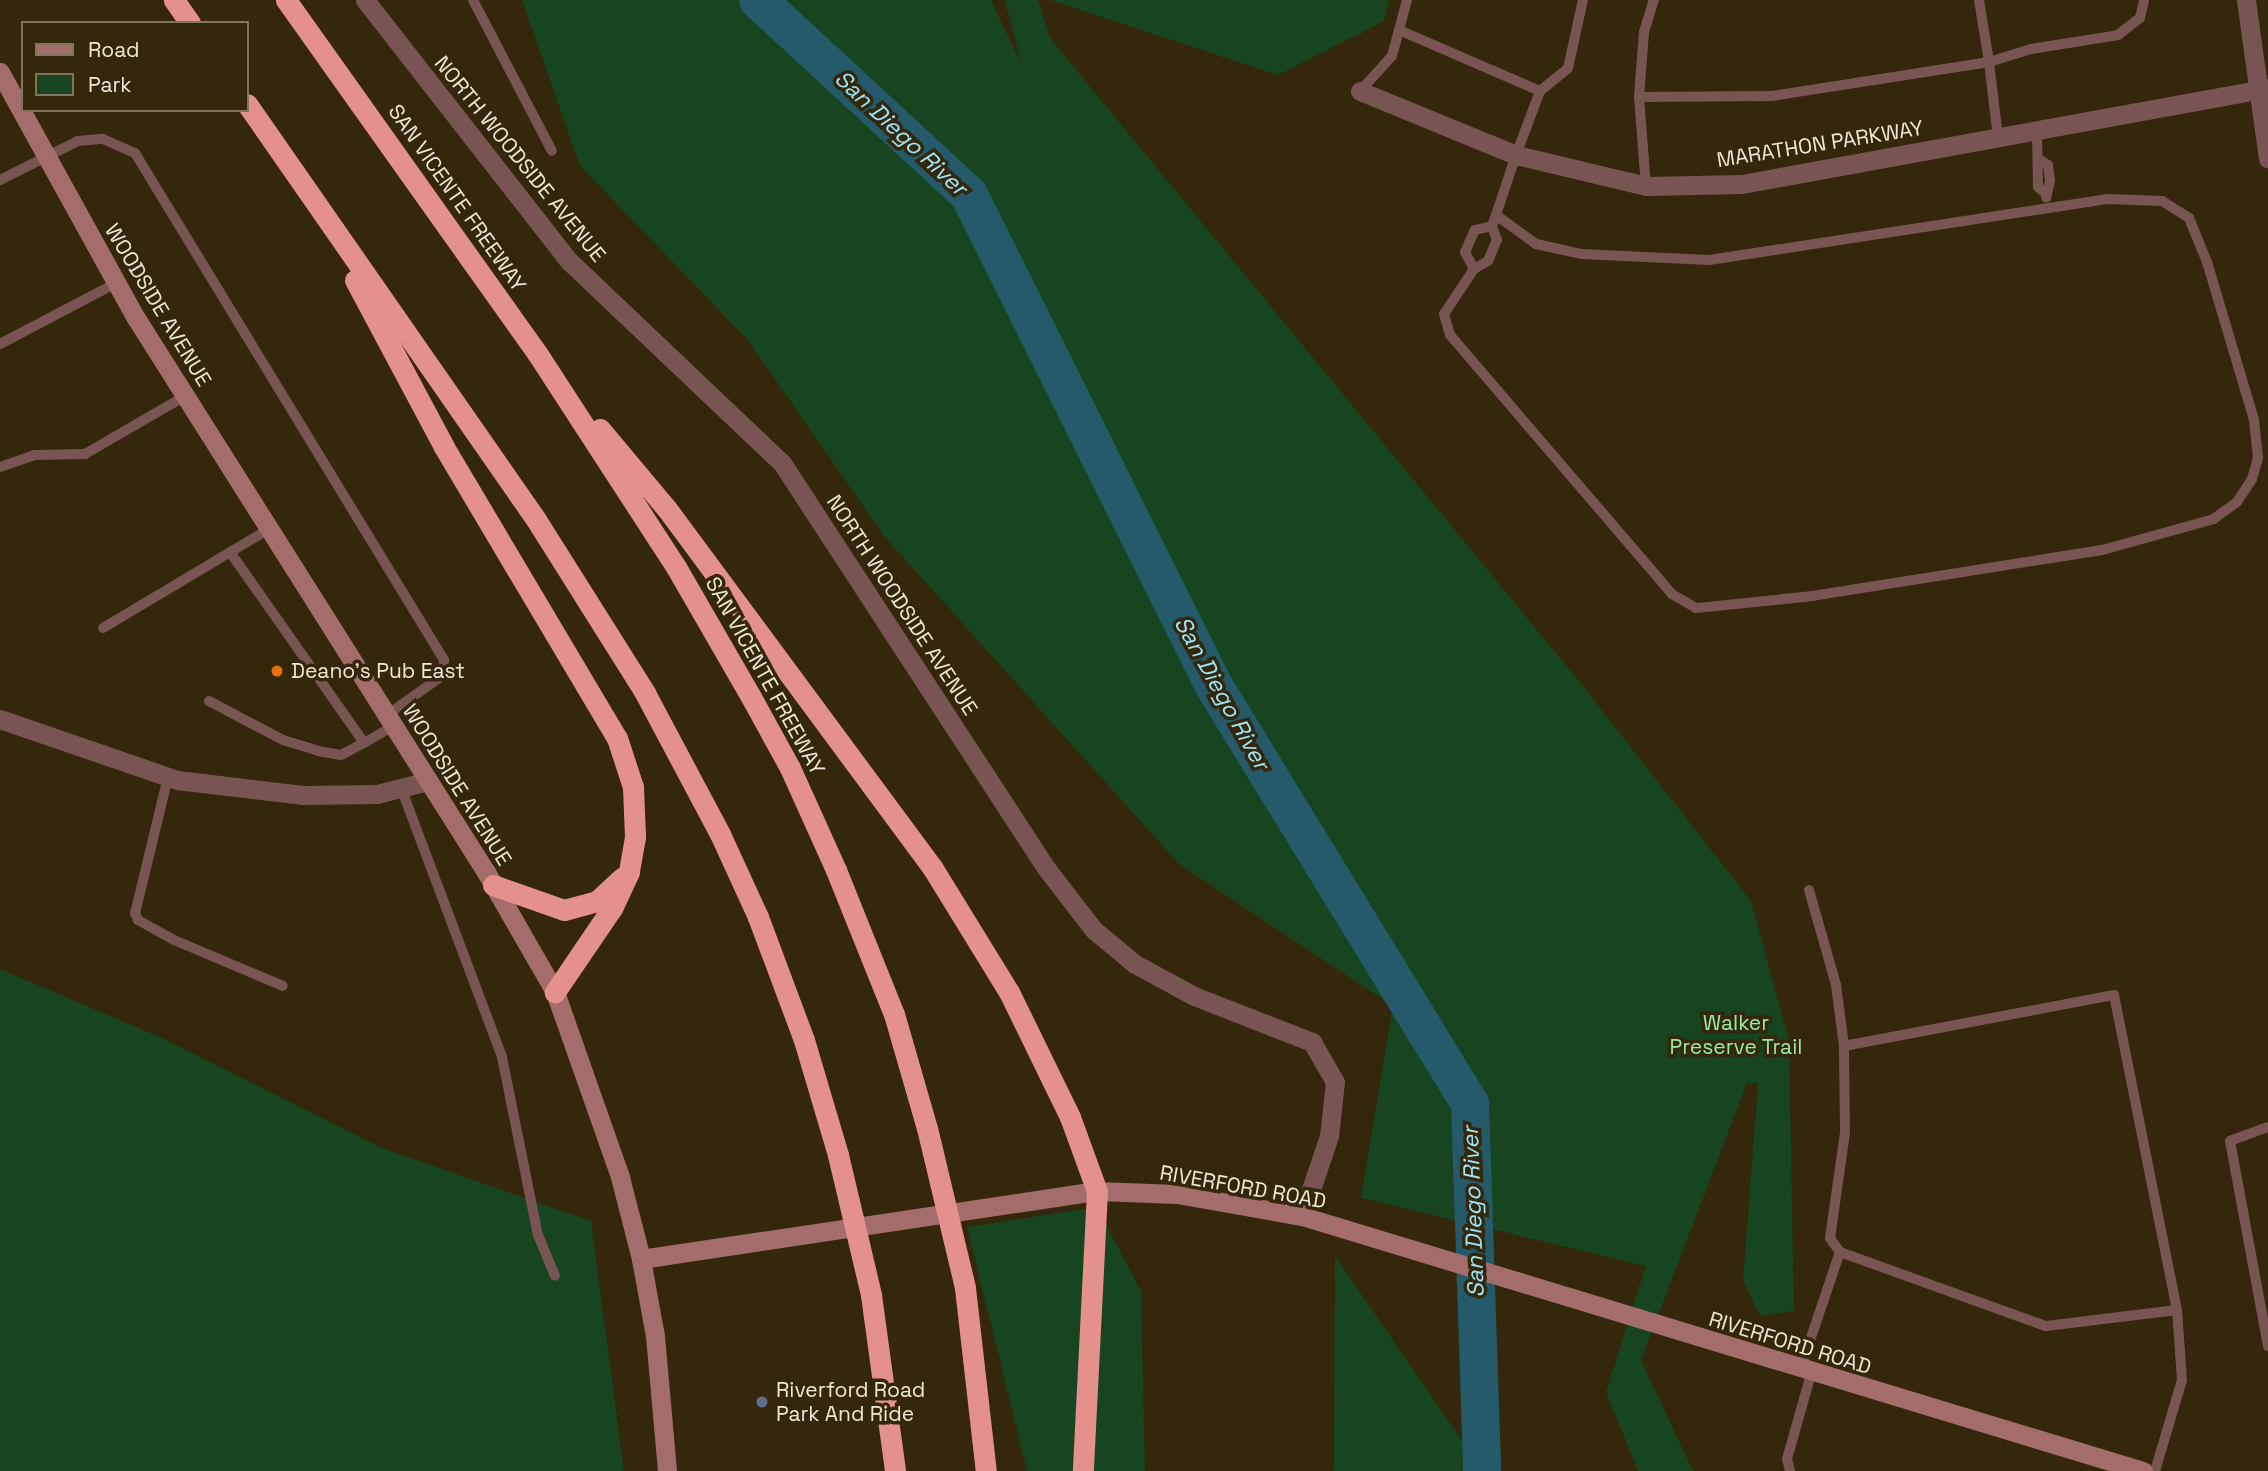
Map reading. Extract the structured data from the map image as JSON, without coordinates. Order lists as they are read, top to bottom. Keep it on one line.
{"streets":{"highway":["SAN VICENTE FREEWAY"],"main road":["WOODSIDE AVENUE","RIVERFORD ROAD"],"street":["MARATHON PARKWAY","NORTH WOODSIDE AVENUE"]},"crossings":[["NORTH WOODSIDE AVENUE","RIVERFORD ROAD"],["WOODSIDE AVENUE","RIVERFORD ROAD"]],"water":["San Diego River"],"parks":["Walker Preserve Trail"],"places":["Deano's Pub East","Riverford Road Park And Ride"],"legend":["Road","Park"]}
